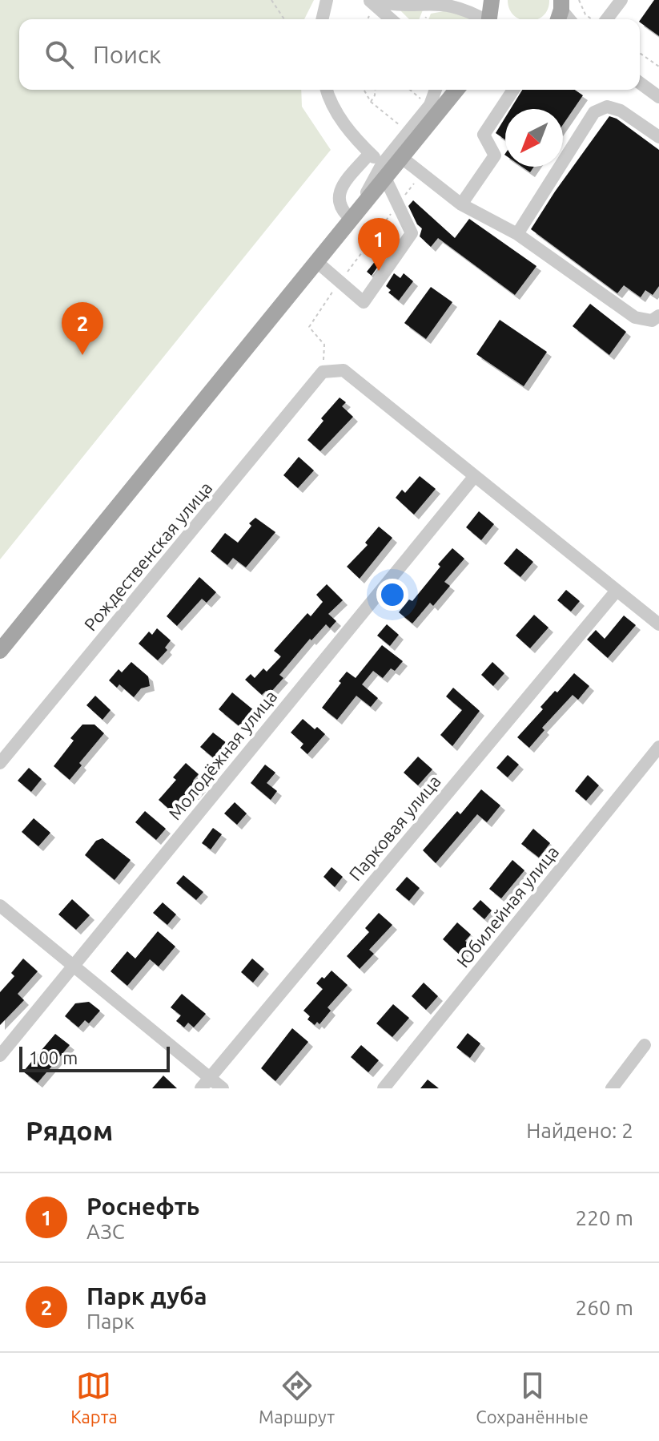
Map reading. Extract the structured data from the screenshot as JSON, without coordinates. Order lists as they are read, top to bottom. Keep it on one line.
{"streets":{"street":["Рождественская улица","Молодёжная улица","Парковая улица","Юбилейная улица"]},"scale_bar":"100 m","north":"bottom left","page":{"search":"Поиск","pins":["1","2"],"scale":"100 m","heading":["Рядом","Найдено: 2"],"list":[{"mark":"1","name":"Роснефть","note":"АЗС","value":"220 m"},{"mark":"2","name":"Парк дуба","note":"Парк","value":"260 m"}],"nav":["Карта","Маршрут","Сохранённые"]}}
